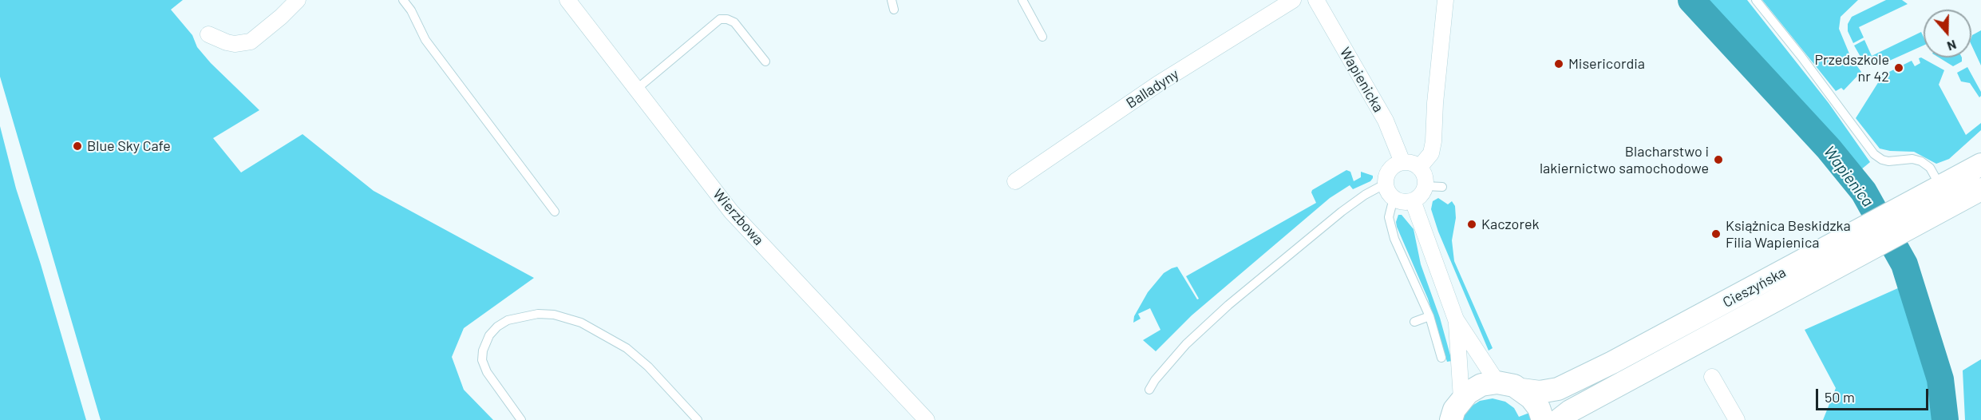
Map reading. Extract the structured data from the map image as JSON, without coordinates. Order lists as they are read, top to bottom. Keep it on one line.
{"streets":{"main road":["Cieszyńska"],"street":["Wapienicka","Balladyny","Wierzbowa"]},"water":["Wapienica"],"places":["Misericordia","Przedszkole nr 42","Blue Sky Cafe","Blacharstwo i lakiernictwo samochodowe","Kaczorek","Książnica Beskidzka Filia Wapienica"],"scale_bar":"50 m","north":"bottom"}
